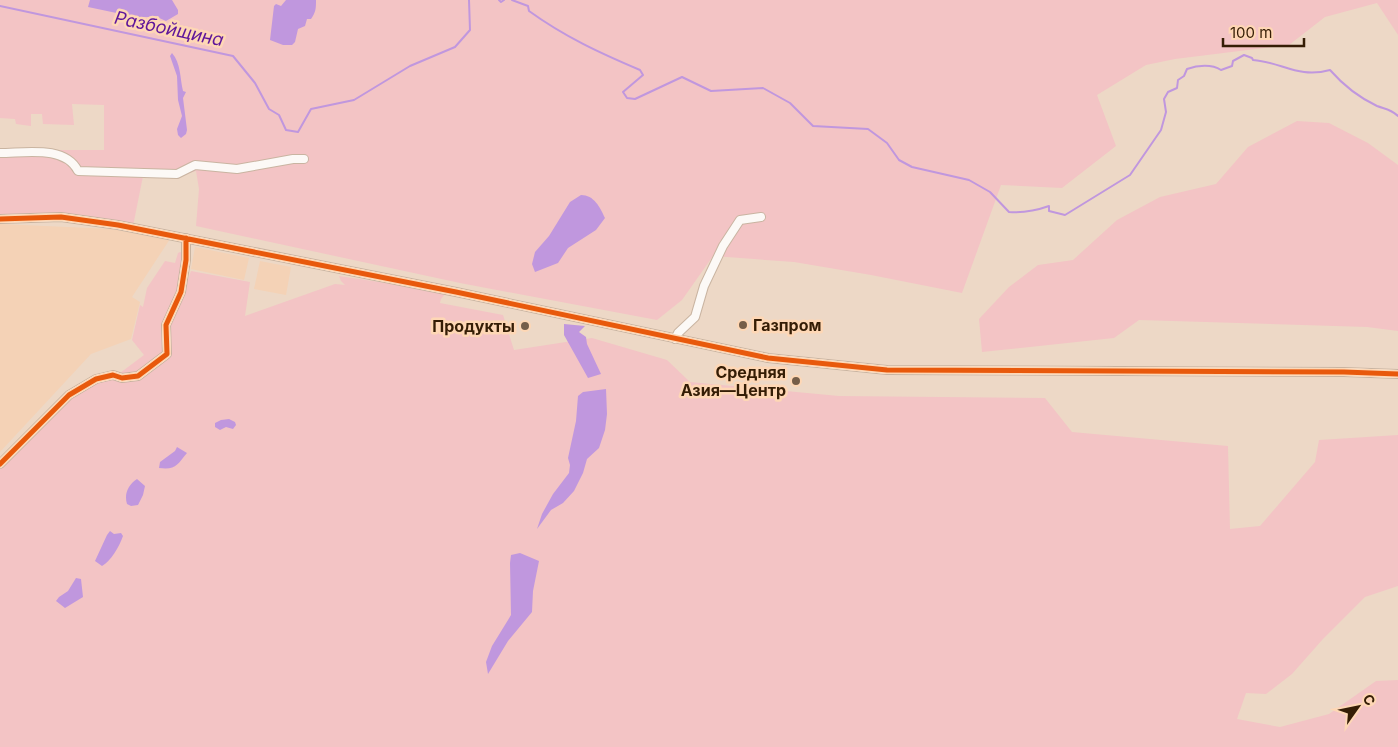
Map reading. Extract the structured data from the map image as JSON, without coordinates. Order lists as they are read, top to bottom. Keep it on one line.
{"water":["Разбойщина"],"places":["Газпром","Продукты","Средняя Азия—Центр"],"scale_bar":"100 m","north":"top right"}
